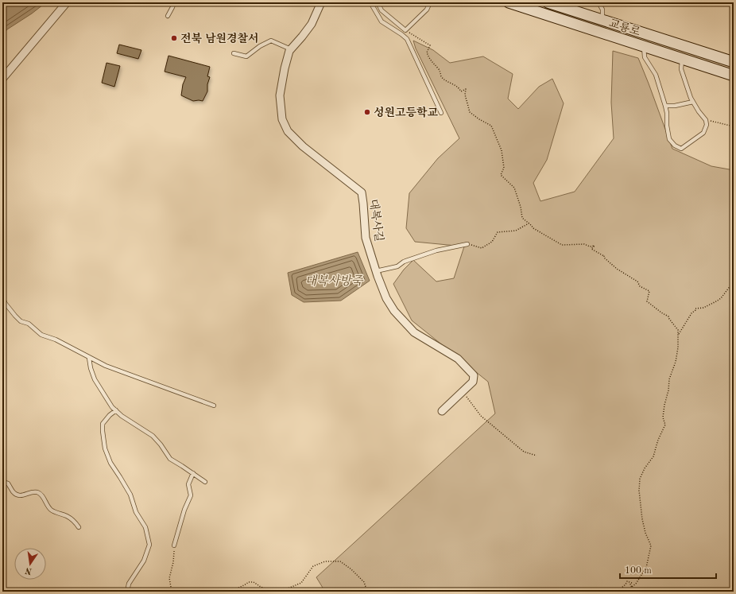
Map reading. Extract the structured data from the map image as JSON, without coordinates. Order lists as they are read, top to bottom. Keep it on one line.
{"streets":{"street":["교룡로","대복사길"]},"water":["대복사방죽"],"places":["전북 남원경찰서","성원고등학교"],"scale_bar":"100 m","north":"bottom"}
